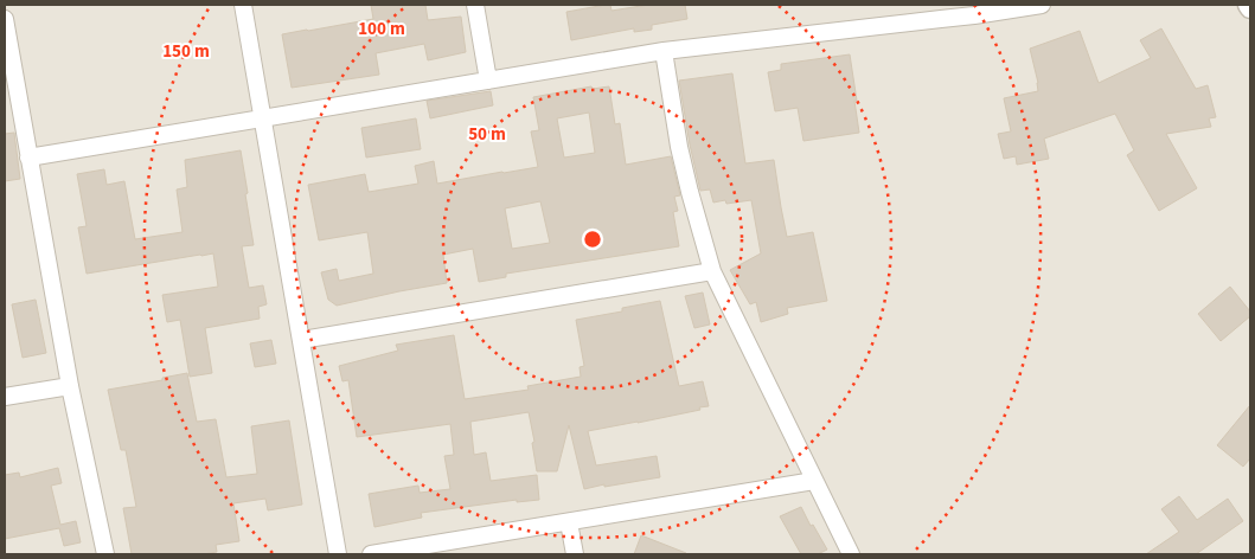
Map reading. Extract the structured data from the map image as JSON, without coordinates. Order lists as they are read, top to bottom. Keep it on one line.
{"rings":["100 m","150 m","50 m"]}
